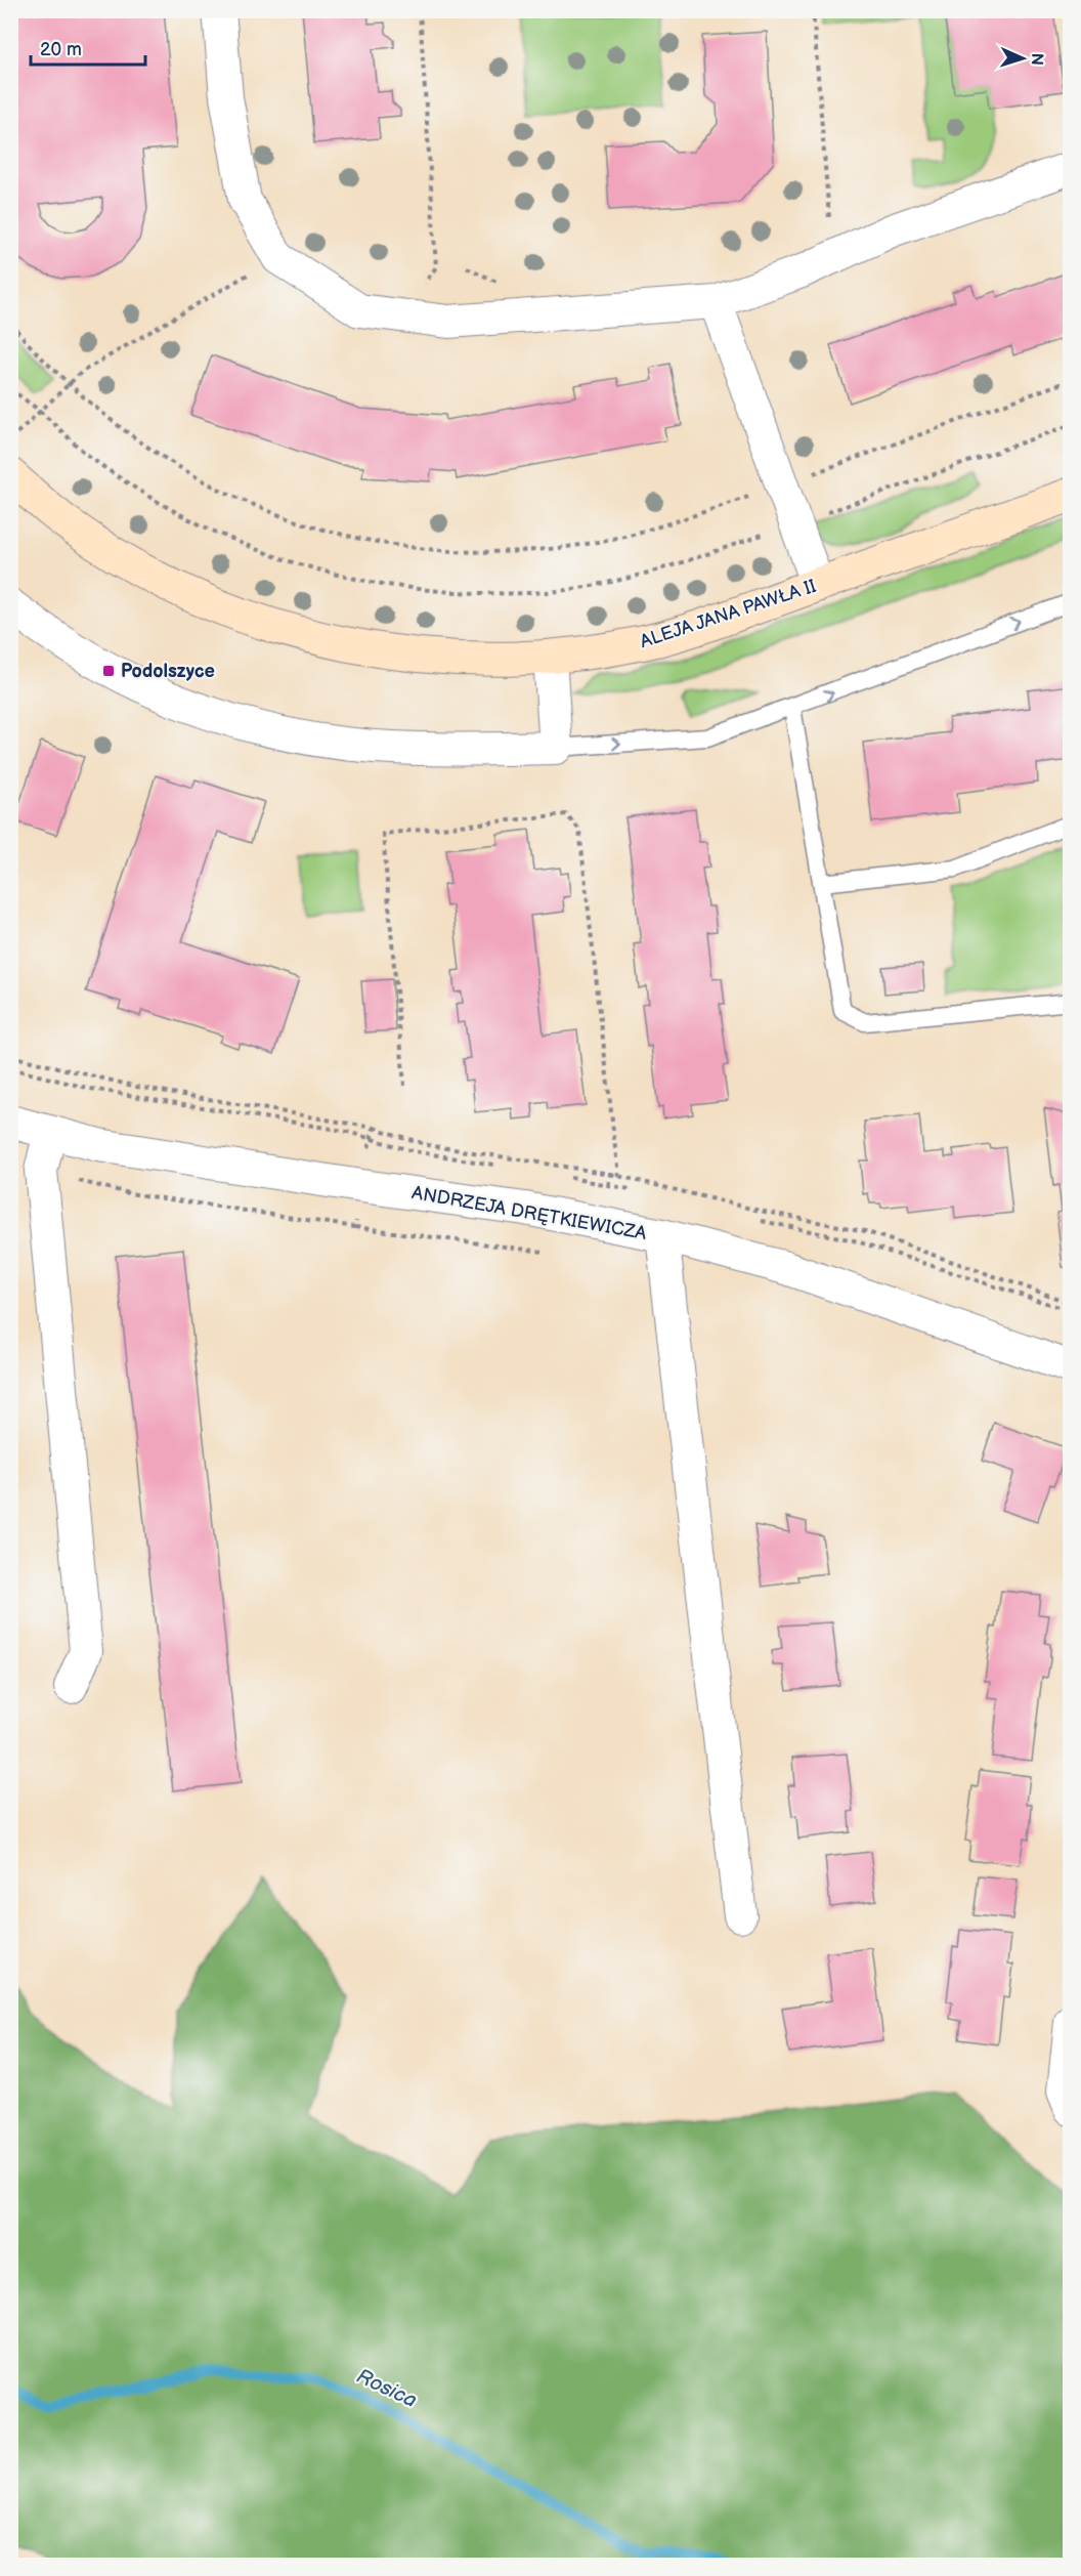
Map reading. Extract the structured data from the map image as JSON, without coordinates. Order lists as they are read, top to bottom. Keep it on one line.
{"streets":{"street":["ALEJA JANA PAWŁA II","ANDRZEJA DRĘTKIEWICZA"]},"water":["Rosica"],"places":{"transit":["Podolszyce"]},"scale_bar":"20 m","north":"right"}
